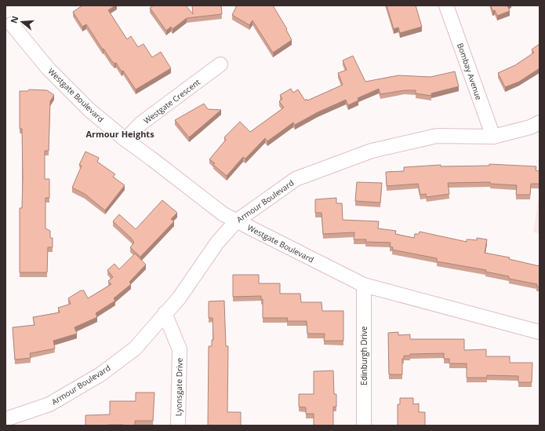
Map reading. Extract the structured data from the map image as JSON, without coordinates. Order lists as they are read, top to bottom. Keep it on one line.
{"streets":{"street":["Bombay Avenue","Westgate Boulevard","Westgate Crescent","Armour Boulevard","Edinburgh Drive","Lyonsgate Drive"]},"crossings":[["Bombay Avenue","Armour Boulevard"],["Westgate Boulevard","Westgate Crescent"],["Westgate Boulevard","Armour Boulevard"],["Westgate Boulevard","Edinburgh Drive"],["Armour Boulevard","Lyonsgate Drive"]],"districts":["Armour Heights"],"north":"left"}
